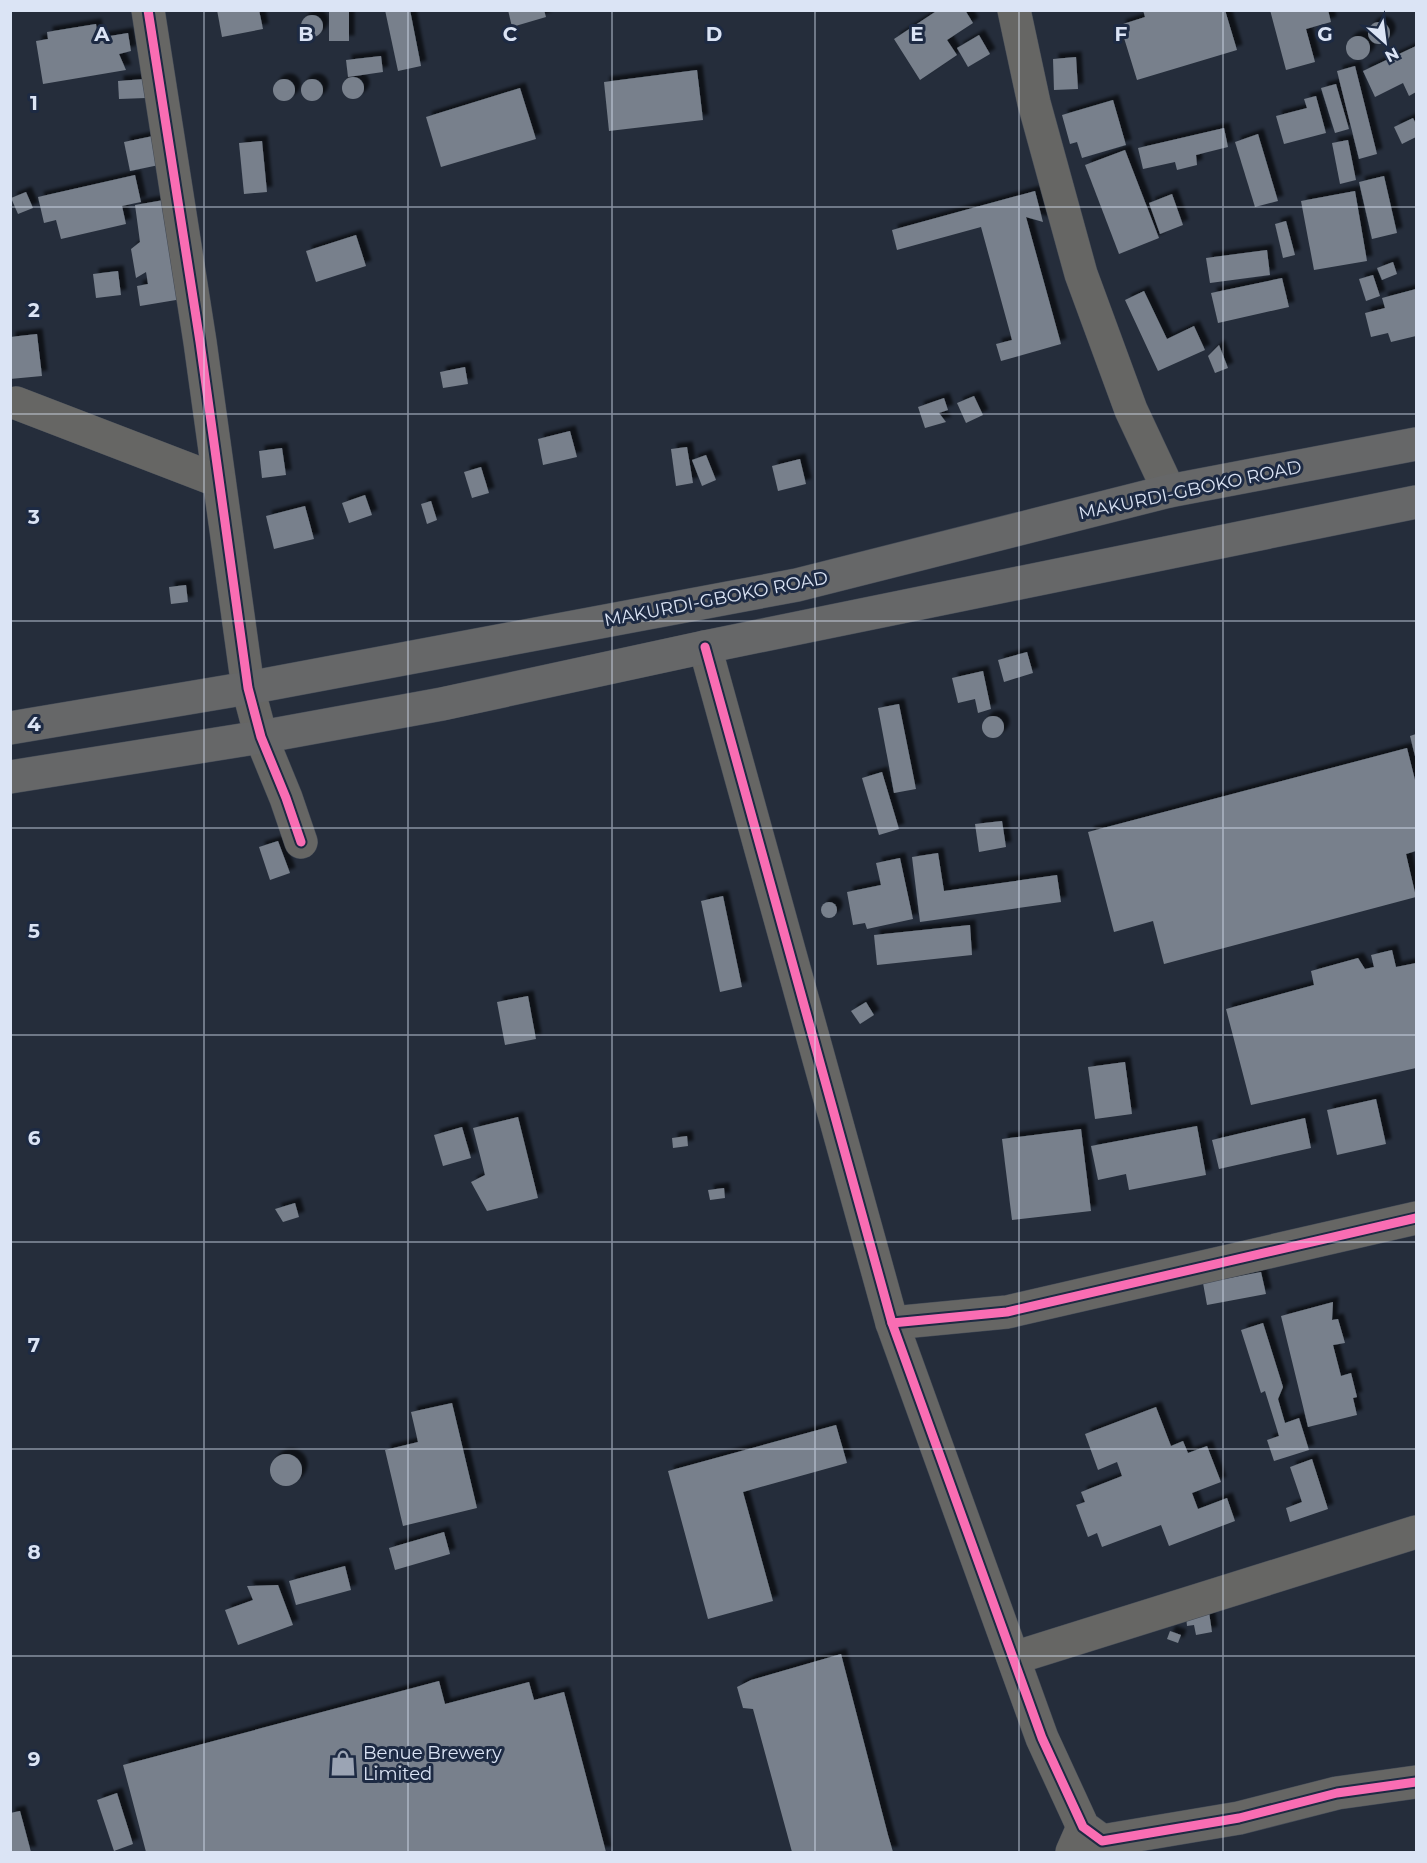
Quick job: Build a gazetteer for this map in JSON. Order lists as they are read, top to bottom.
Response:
{
  "streets": {
    "main road": ["MAKURDI-GBOKO ROAD"]
  },
  "places": {
    "shop": ["Benue Brewery Limited"]
  },
  "north": "bottom right",
  "grid": {
    "columns": [
      "A",
      "B",
      "C",
      "D",
      "E",
      "F",
      "G"
    ],
    "rows": [
      "1",
      "2",
      "3",
      "4",
      "5",
      "6",
      "7",
      "8",
      "9"
    ]
  }
}
